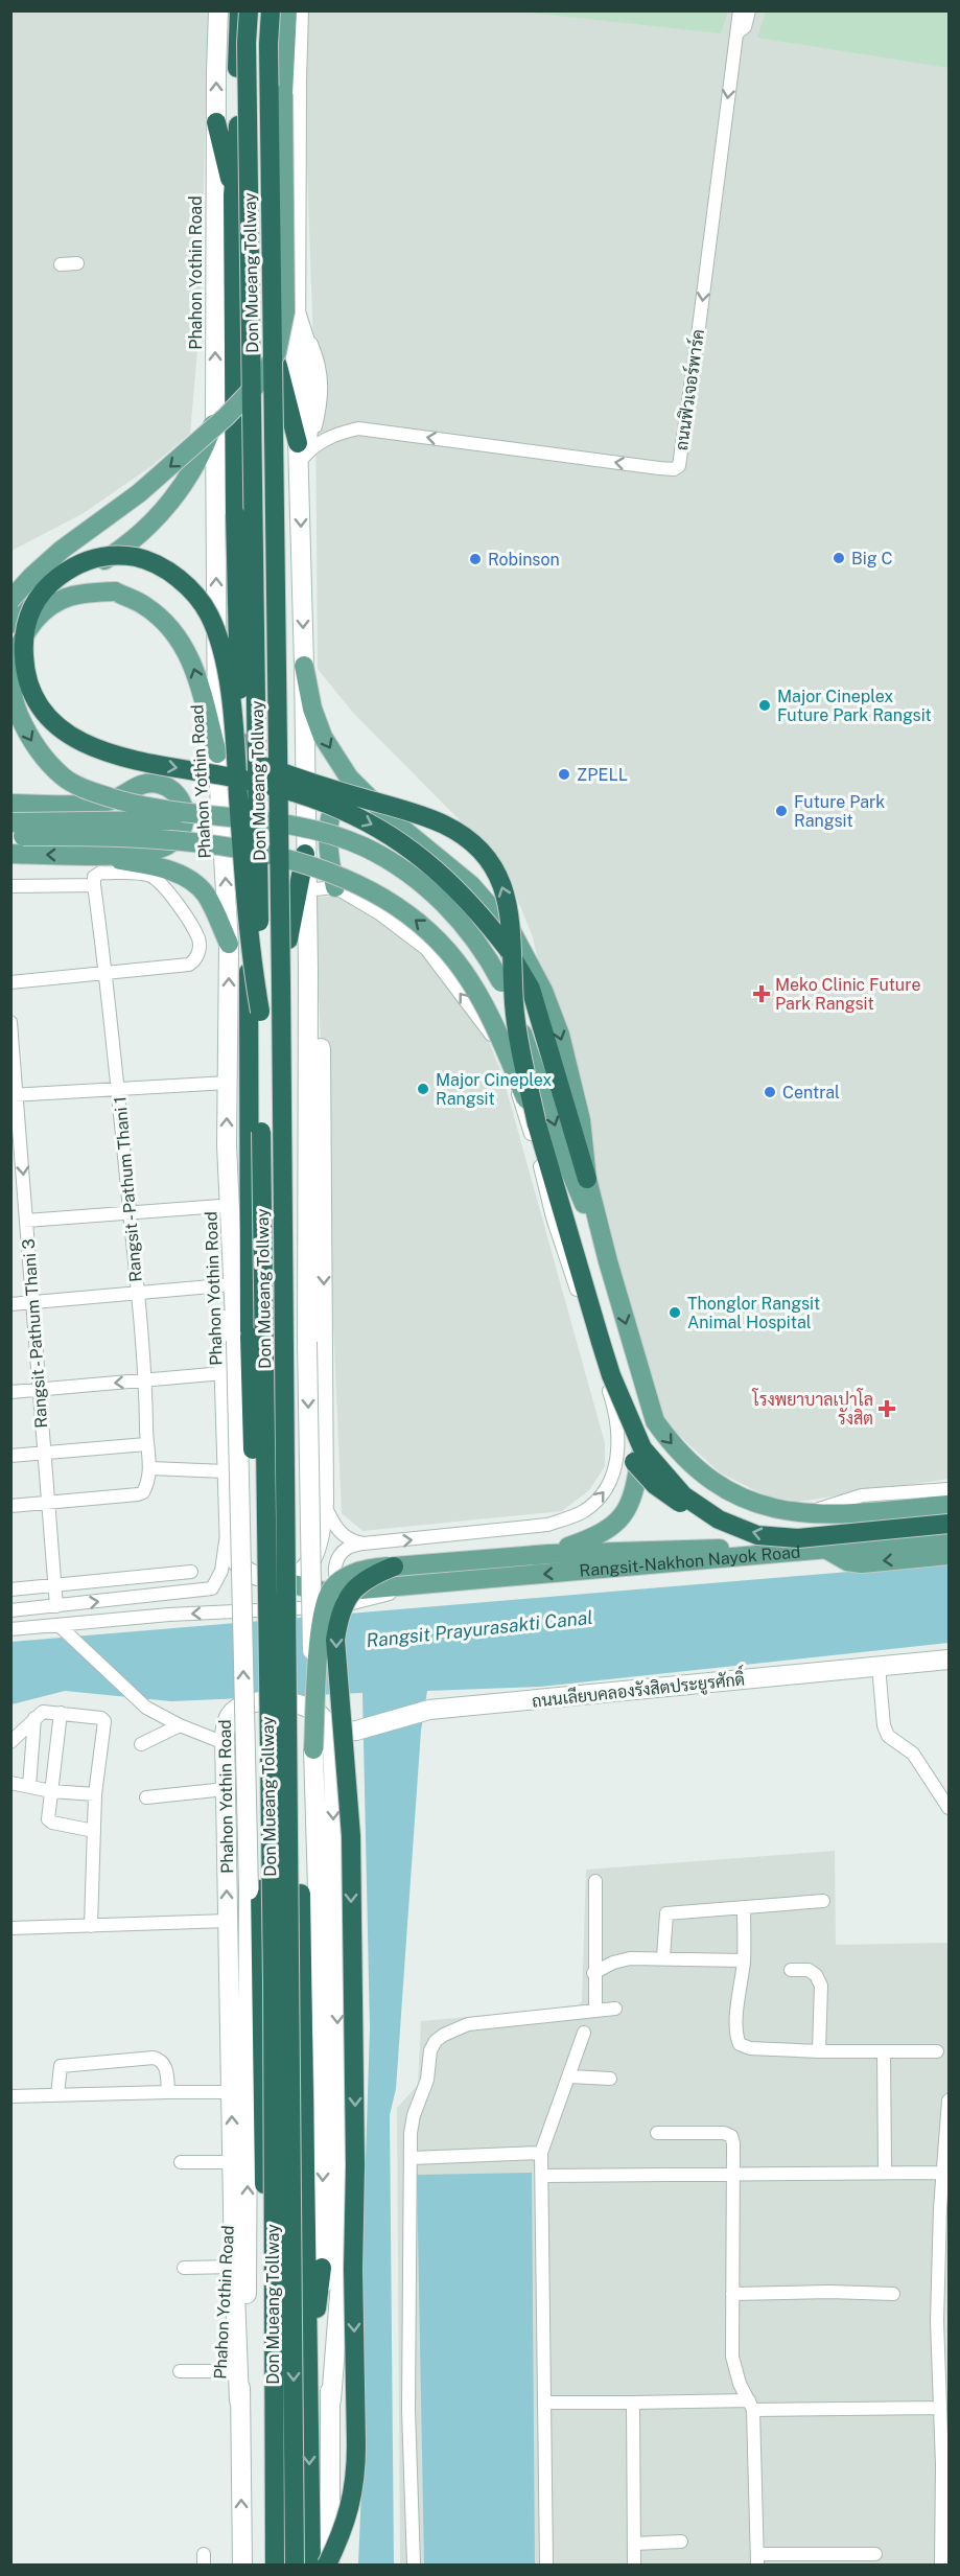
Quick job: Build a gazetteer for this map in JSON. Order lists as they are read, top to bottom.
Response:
{
  "streets": {
    "highway": ["Phahon Yothin Road", "Don Mueang Tollway"],
    "main road": ["Rangsit-Nakhon Nayok Road", "ถนนเลียบคลองรังสิตประยูรศักดิ์"],
    "street": ["ถนนฟิวเจอร์พาร์ค", "Rangsit - Pathum Thani 1", "Rangsit - Pathum Thani 3"]
  },
  "crossings": [
    ["Rangsit - Pathum Thani 1", "Rangsit - Pathum Thani 3"]
  ],
  "water": ["Rangsit Prayurasakti Canal"],
  "places": {
    "other": [
      "Big C",
      "Robinson",
      "Major Cineplex Future Park Rangsit",
      "ZPELL",
      "Future Park Rangsit",
      "Major Cineplex Rangsit",
      "Central",
      "Thonglor Rangsit Animal Hospital"
    ],
    "health": ["Meko Clinic Future Park Rangsit", "โรงพยาบาลเปาโล รังสิต"]
  }
}
